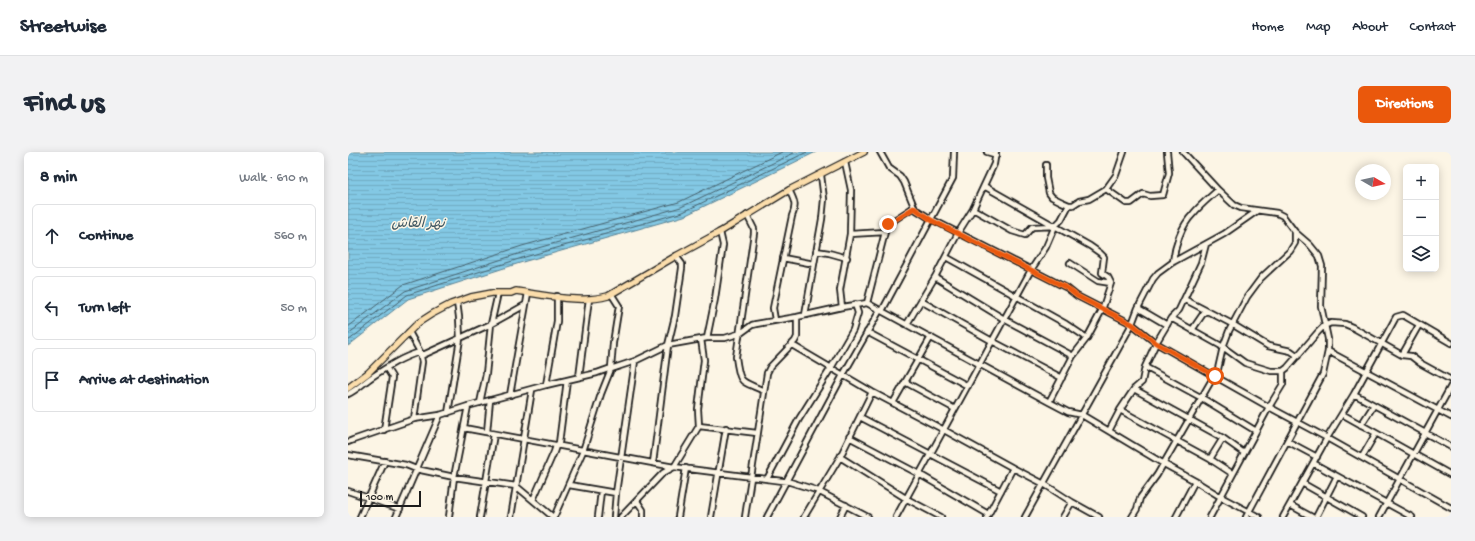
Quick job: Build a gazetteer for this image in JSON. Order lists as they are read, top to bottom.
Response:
{
  "water": ["نهر القاش"],
  "scale_bar": "100 m",
  "north": "right",
  "page": {
    "header": "Streetwise",
    "nav": [
      "Home",
      "Map",
      "About",
      "Contact"
    ],
    "buttons": "Directions",
    "title": "Find us",
    "heading": ["8 min", "Walk · 610 m"],
    "map_buttons": ["+", "−"],
    "list": [
      ["Continue", "560 m"],
      ["Turn left", "50 m"],
      "Arrive at destination"
    ],
    "scale": "100 m"
  }
}
